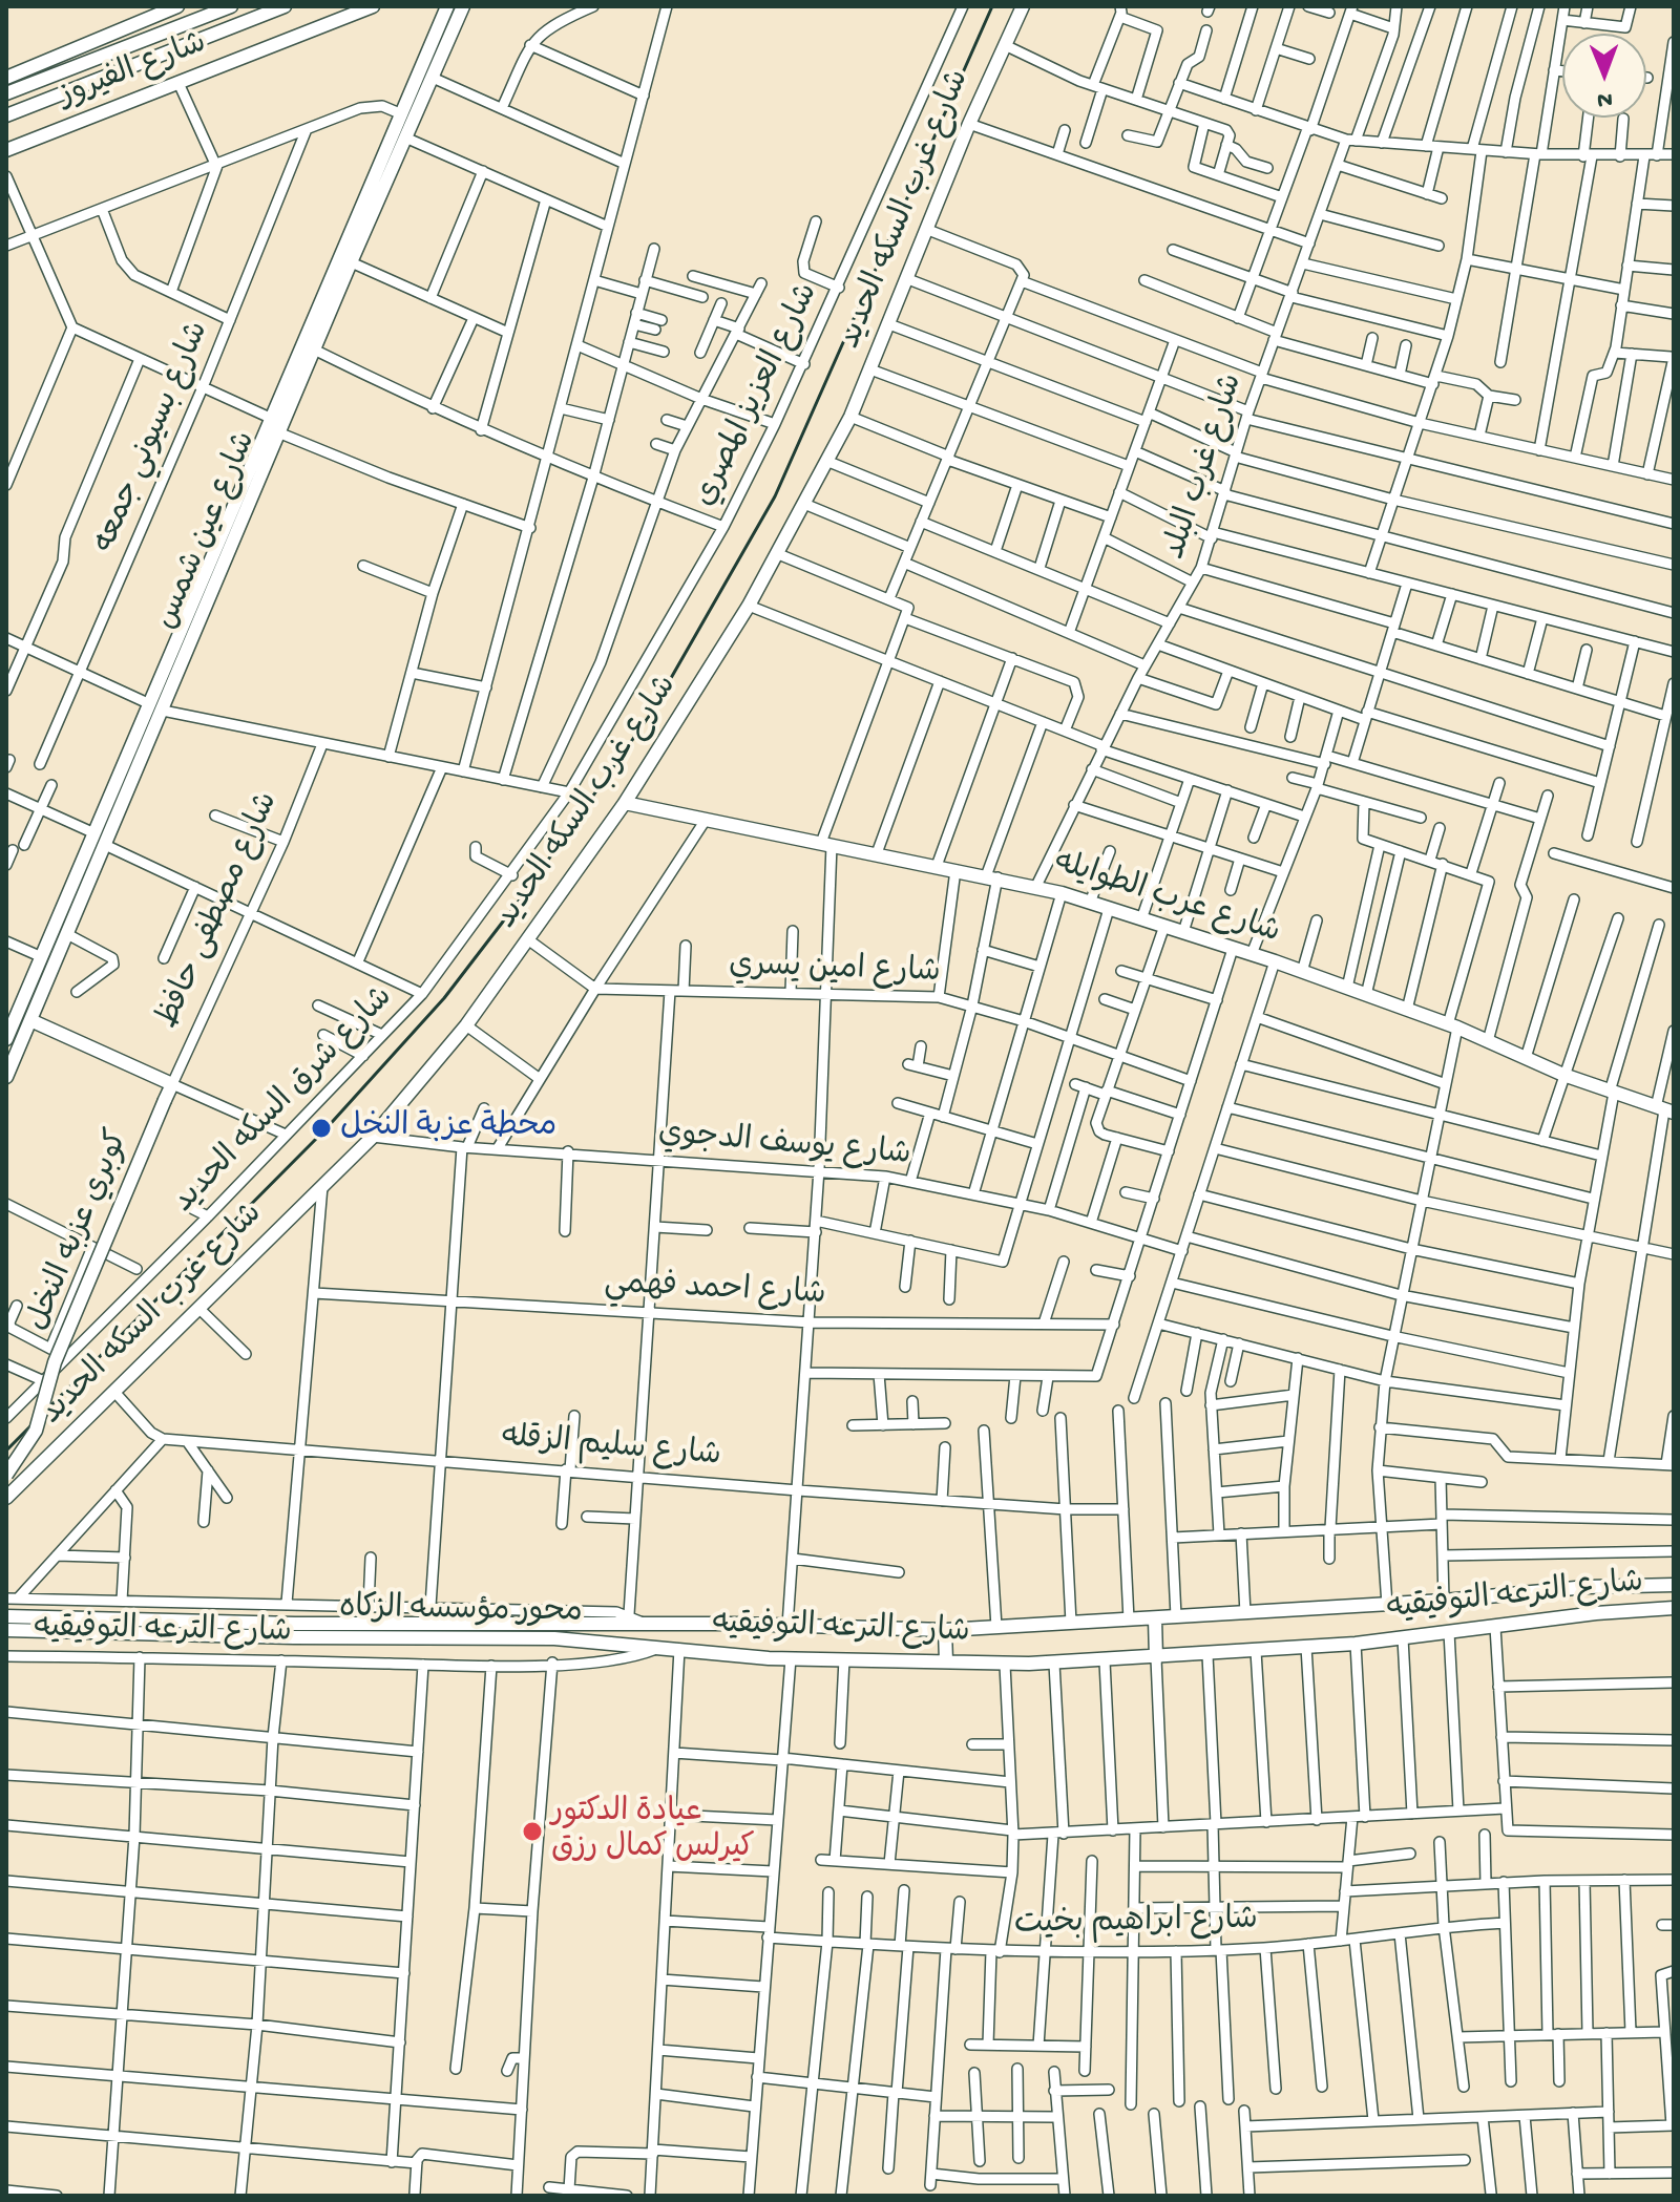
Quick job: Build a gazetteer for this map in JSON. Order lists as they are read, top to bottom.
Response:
{
  "streets": {
    "main road": [
      "شارع الفيروز",
      "شارع غرب السكه الحديد",
      "شارع عين شمس",
      "شارع عرب الطوايله",
      "شارع مصطفى حافظ",
      "كوبري عزبه النخل",
      "شارع الترعه التوفيقيه",
      "محور مؤسسه الزكاه"
    ],
    "street": [
      "شارع العزيز المصري",
      "شارع بسيوني جمعه",
      "شارع غرب البلد",
      "شارع امين يسري",
      "شارع شرق السكه الحديد",
      "شارع يوسف الدجوي",
      "شارع احمد فهمي",
      "شارع سليم الزقله",
      "شارع ابراهيم بخيت"
    ]
  },
  "crossings": [
    ["شارع غرب السكه الحديد", "شارع عرب الطوايله"],
    ["شارع غرب السكه الحديد", "شارع يوسف الدجوي"],
    ["شارع العزيز المصري", "شارع شرق السكه الحديد"],
    ["شارع غرب البلد", "شارع عرب الطوايله"],
    ["شارع مصطفى حافظ", "كوبري عزبه النخل"],
    ["شارع الترعه التوفيقيه", "محور مؤسسه الزكاه"]
  ],
  "places": ["محطة عزبة النخل", "عيادة الدكتور كيرلس كمال رزق"],
  "north": "bottom"
}
